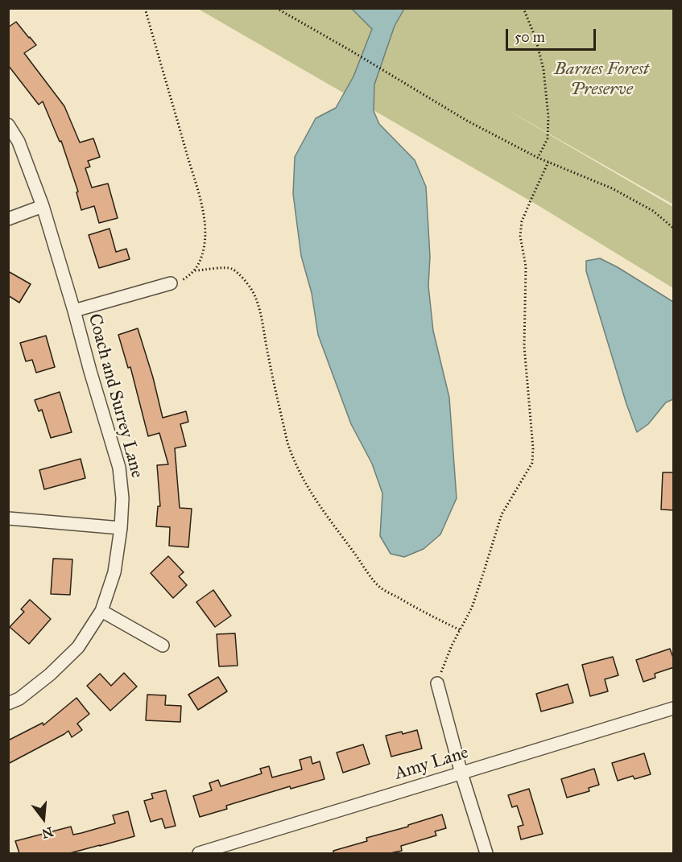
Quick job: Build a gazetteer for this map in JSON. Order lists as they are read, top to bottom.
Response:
{
  "streets": {
    "street": ["Coach and Surrey Lane", "Amy Lane"]
  },
  "parks": ["Barnes Forest Preserve"],
  "scale_bar": "50 m",
  "north": "bottom"
}
